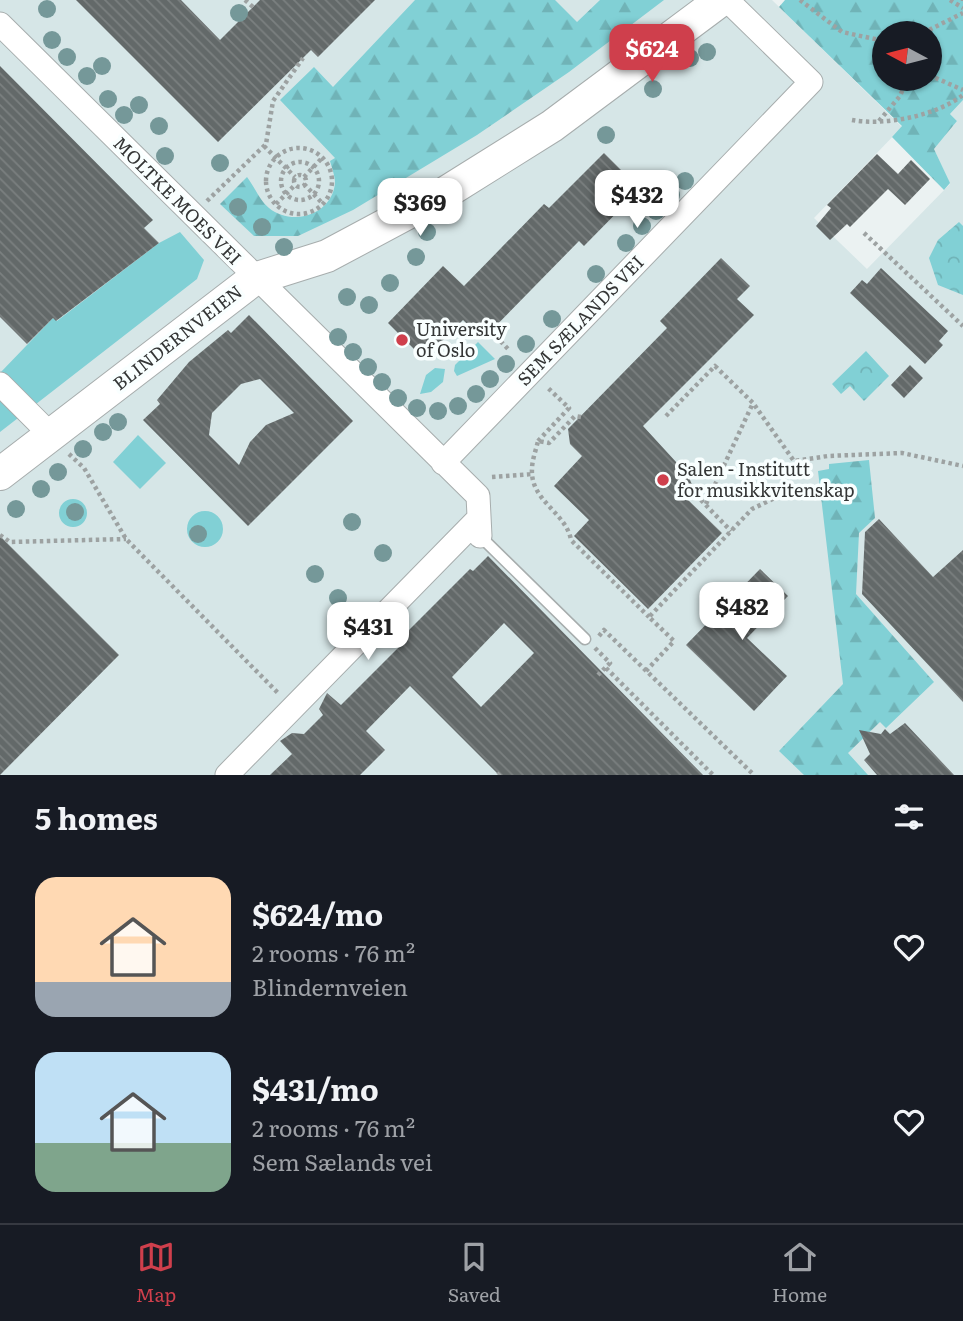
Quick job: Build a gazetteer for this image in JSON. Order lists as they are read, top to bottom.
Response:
{
  "streets": {
    "street": ["MOLTKE MOES VEI", "SEM SÆLANDS VEI", "BLINDERNVEIEN"]
  },
  "crossings": [
    ["MOLTKE MOES VEI", "SEM SÆLANDS VEI"],
    ["MOLTKE MOES VEI", "BLINDERNVEIEN"]
  ],
  "places": ["University of Oslo", "Salen - Institutt for musikkvitenskap"],
  "north": "left",
  "page": {
    "price": [
      "$624",
      "$432",
      "$369",
      "$482",
      "$431"
    ],
    "heading": "5 homes",
    "list": [
      {
        "name": "$624/mo",
        "note": "2 rooms · 76 m² · Blindernveien"
      },
      {
        "name": "$431/mo",
        "note": "2 rooms · 76 m² · Sem Sælands vei"
      }
    ],
    "tabs": ["Map", "Saved", "Home"]
  }
}
